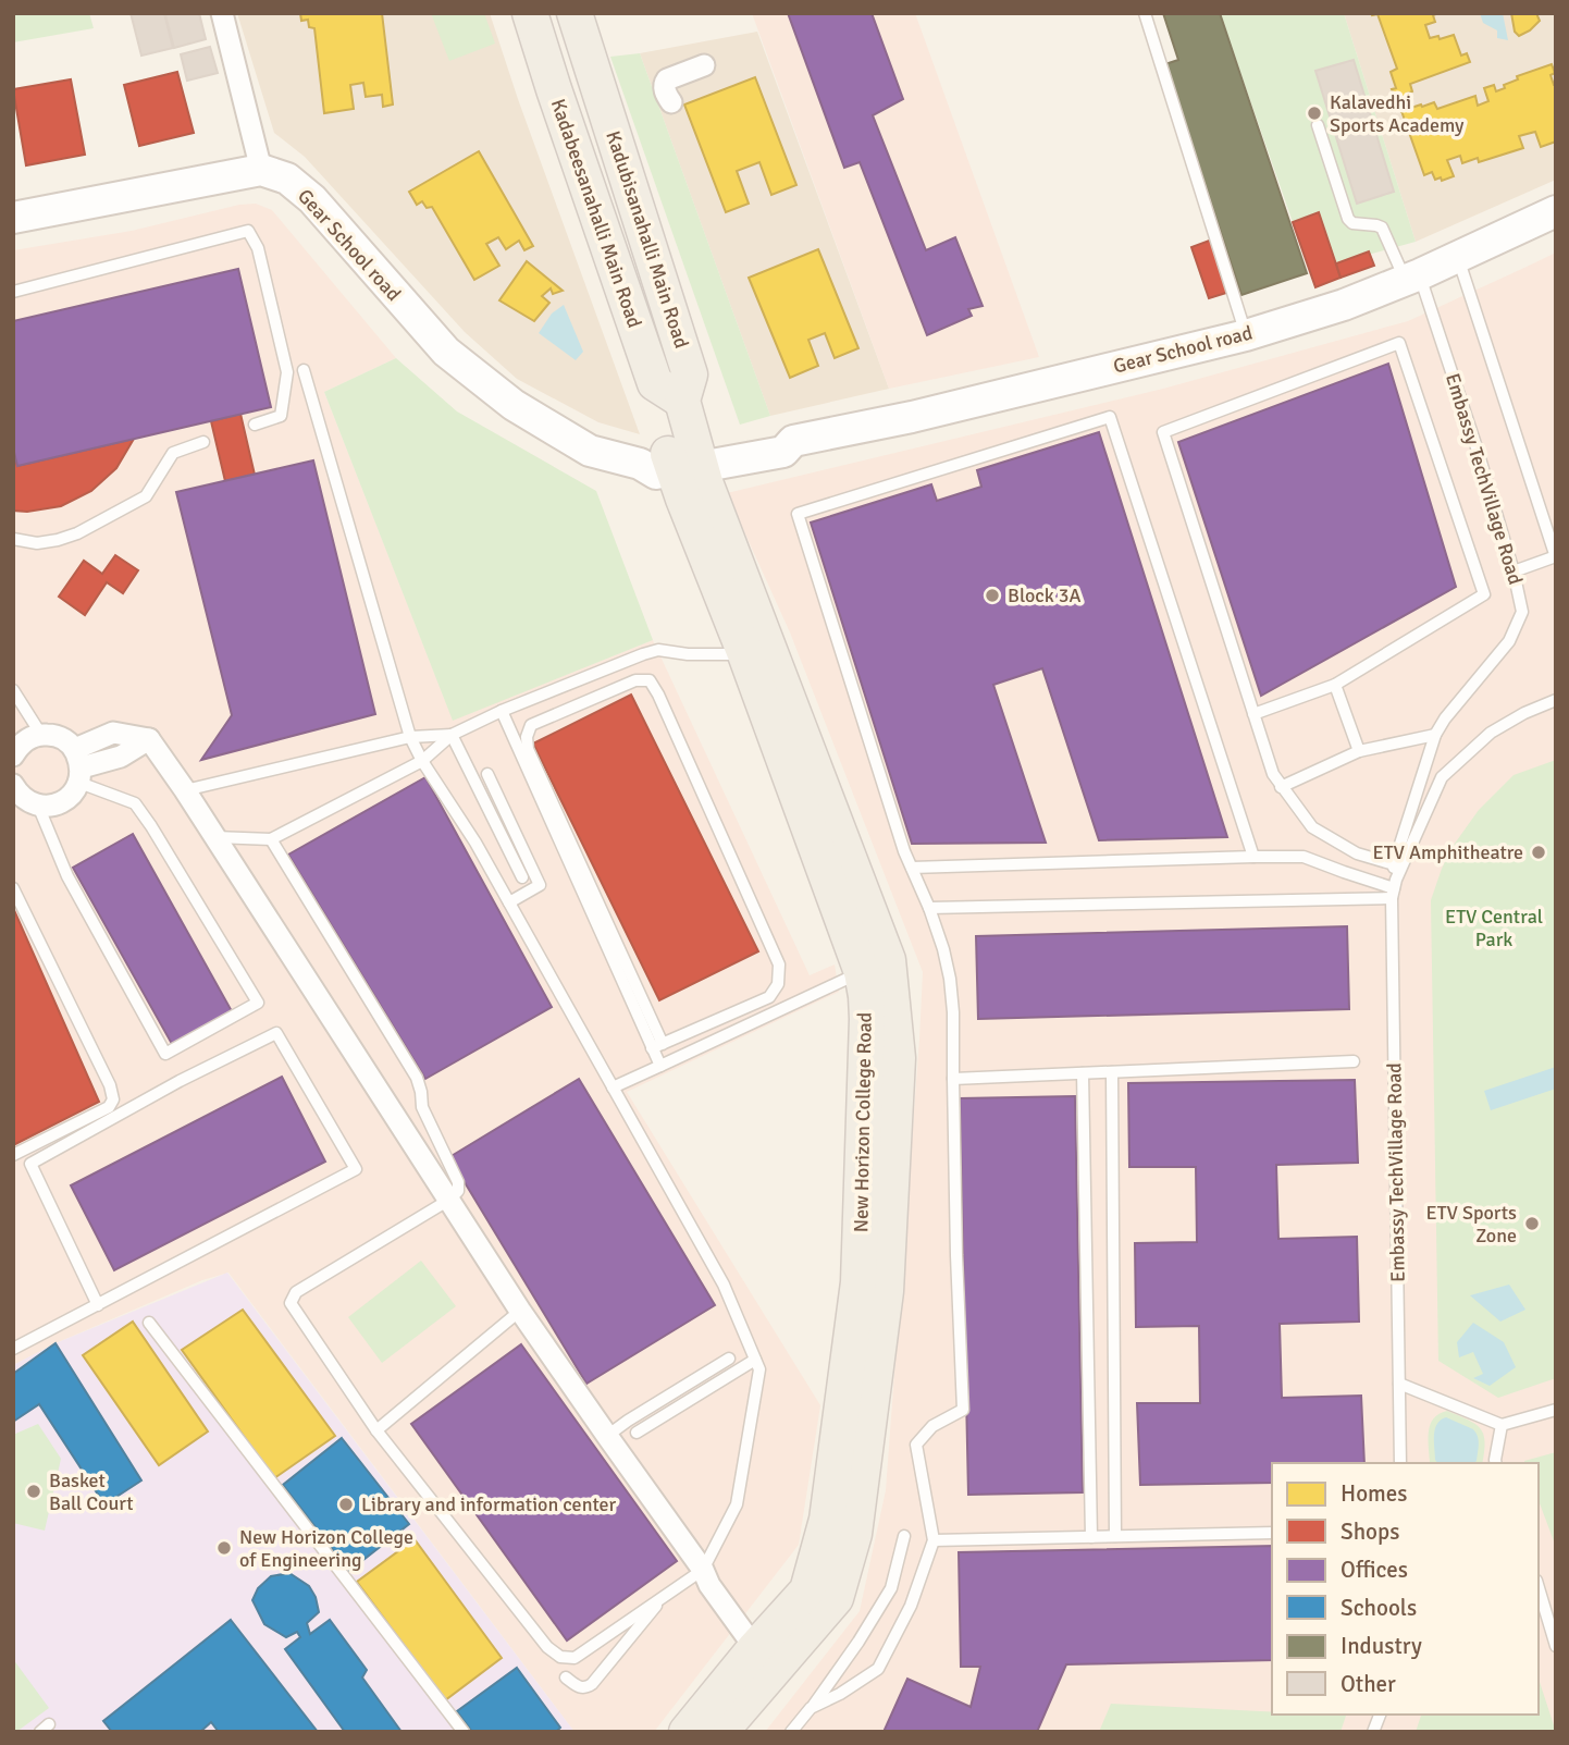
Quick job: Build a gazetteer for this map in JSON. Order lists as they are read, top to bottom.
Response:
{
  "streets": {
    "main road": [
      "Kadabeesanahalli Main Road",
      "Kadubisanahalli Main Road",
      "Gear School road",
      "New Horizon College Road"
    ],
    "lane": ["Embassy TechVillage Road"]
  },
  "crossings": [
    ["Kadabeesanahalli Main Road", "Kadubisanahalli Main Road"],
    ["Kadubisanahalli Main Road", "Gear School road"],
    ["Kadubisanahalli Main Road", "New Horizon College Road"],
    ["Gear School road", "Embassy TechVillage Road"],
    ["Gear School road", "New Horizon College Road"]
  ],
  "parks": ["ETV Central Park"],
  "places": [
    "Kalavedhi Sports Academy",
    "Block 3A",
    "ETV Amphitheatre",
    "ETV Sports Zone",
    "Basket Ball Court",
    "Library and information center",
    "New Horizon College of Engineering"
  ],
  "legend": [
    "Homes",
    "Shops",
    "Offices",
    "Schools",
    "Industry",
    "Other"
  ]
}
